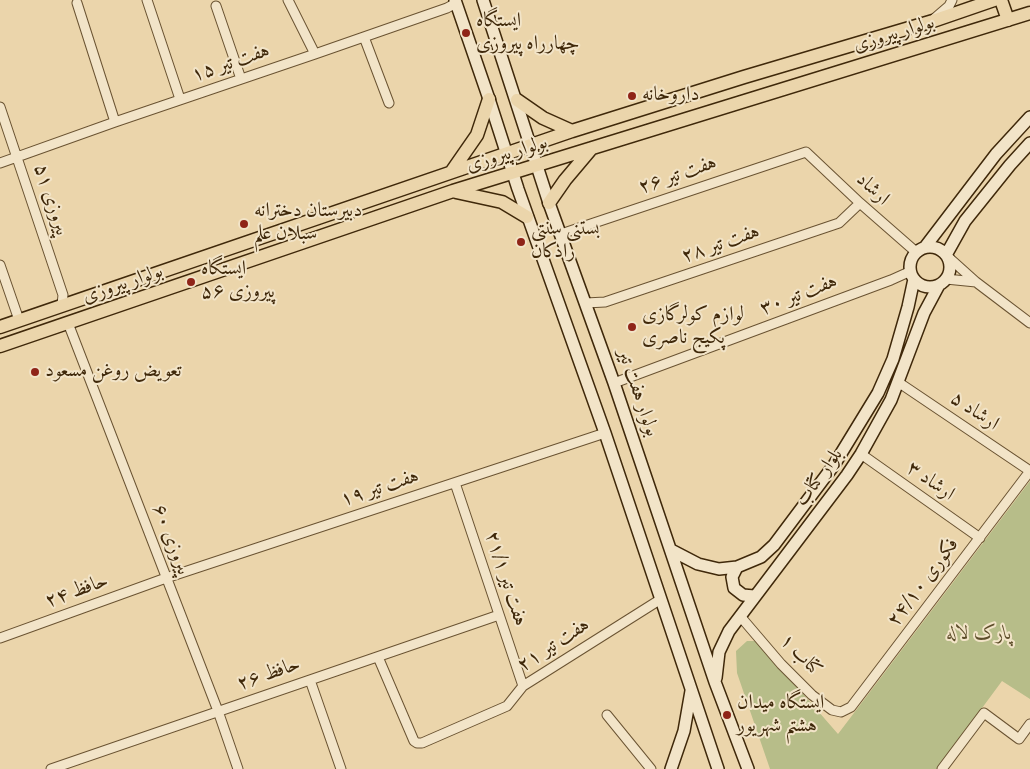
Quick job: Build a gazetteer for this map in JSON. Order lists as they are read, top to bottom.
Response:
{
  "streets": {
    "main road": ["بولوار پیروزی", "بولوار هفت تیر", "بلوار کتاب"],
    "street": [
      "هفت تیر ۱۵",
      "هفت تیر ۲۶",
      "ارشاد",
      "پیروزی ۵۱",
      "هفت تیر ۲۸",
      "هفت تیر ۳۰",
      "ارشاد ۵",
      "ارشاد ۳",
      "هفت تیر ۱۹",
      "پیروزی ۶۰",
      "هفت تیر ۲۱/۱",
      "فکوری ۲۴/۱۰",
      "حافظ ۲۴",
      "هفت تیر ۲۱",
      "کتاب ۱",
      "حافظ ۲۶"
    ]
  },
  "crossings": [
    ["بولوار پیروزی", "پیروزی ۵۱"],
    ["بولوار پیروزی", "بولوار هفت تیر"],
    ["بولوار پیروزی", "پیروزی ۶۰"],
    ["هفت تیر ۱۵", "پیروزی ۵۱"],
    ["هفت تیر ۲۶", "ارشاد"],
    ["هفت تیر ۲۶", "بولوار هفت تیر"],
    ["ارشاد", "هفت تیر ۲۸"],
    ["ارشاد", "هفت تیر ۳۰"],
    ["ارشاد", "بلوار کتاب"],
    ["هفت تیر ۲۸", "بولوار هفت تیر"],
    ["هفت تیر ۳۰", "بولوار هفت تیر"],
    ["هفت تیر ۳۰", "بلوار کتاب"],
    ["بولوار هفت تیر", "بلوار کتاب"],
    ["ارشاد ۵", "بلوار کتاب"],
    ["ارشاد ۵", "فکوری ۲۴/۱۰"],
    ["بلوار کتاب", "ارشاد ۳"],
    ["بلوار کتاب", "کتاب ۱"],
    ["ارشاد ۳", "فکوری ۲۴/۱۰"],
    ["هفت تیر ۱۹", "پیروزی ۶۰"],
    ["هفت تیر ۱۹", "هفت تیر ۲۱/۱"],
    ["هفت تیر ۱۹", "حافظ ۲۴"],
    ["پیروزی ۶۰", "حافظ ۲۴"],
    ["پیروزی ۶۰", "حافظ ۲۶"],
    ["هفت تیر ۲۱/۱", "هفت تیر ۲۱"],
    ["هفت تیر ۲۱/۱", "حافظ ۲۶"],
    ["فکوری ۲۴/۱۰", "کتاب ۱"],
    ["هفت تیر ۲۱", "حافظ ۲۶"]
  ],
  "parks": ["پارک لاله"],
  "places": [
    "ایستگاه چهارراه پیروزی",
    "داروخانه",
    "دبیرستان دخترانه سبلان علم",
    "بستنی سنتی رادکان",
    "ایستگاه پیروزی ۵۶",
    "لوازم کولرگازی پکیج ناصری",
    "تعویض روغن مسعود",
    "ایستگاه میدان هشتم شهریور"
  ]
}
